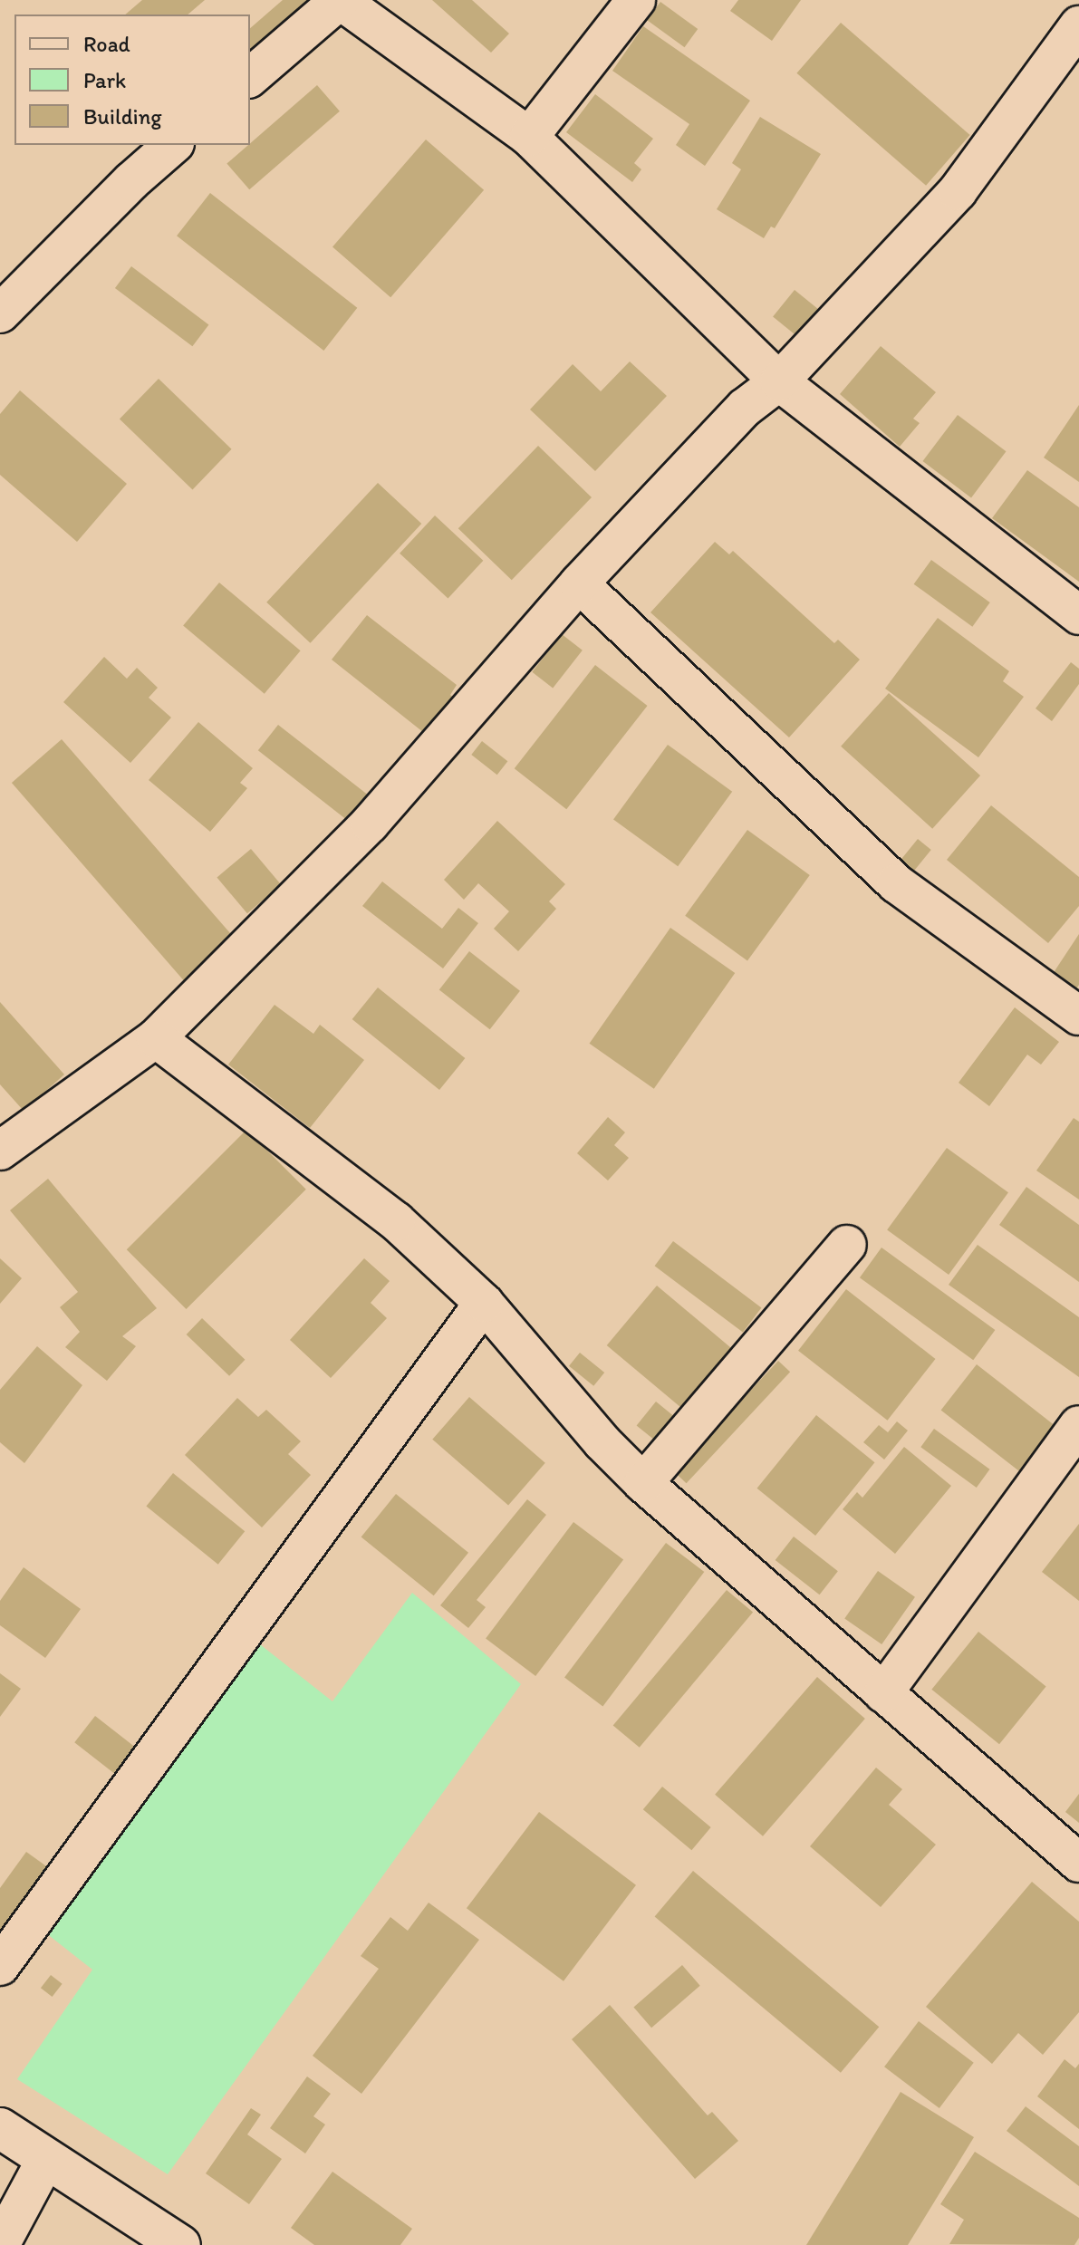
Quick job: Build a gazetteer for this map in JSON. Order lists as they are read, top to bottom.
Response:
{
  "legend": ["Road", "Park", "Building"]
}
